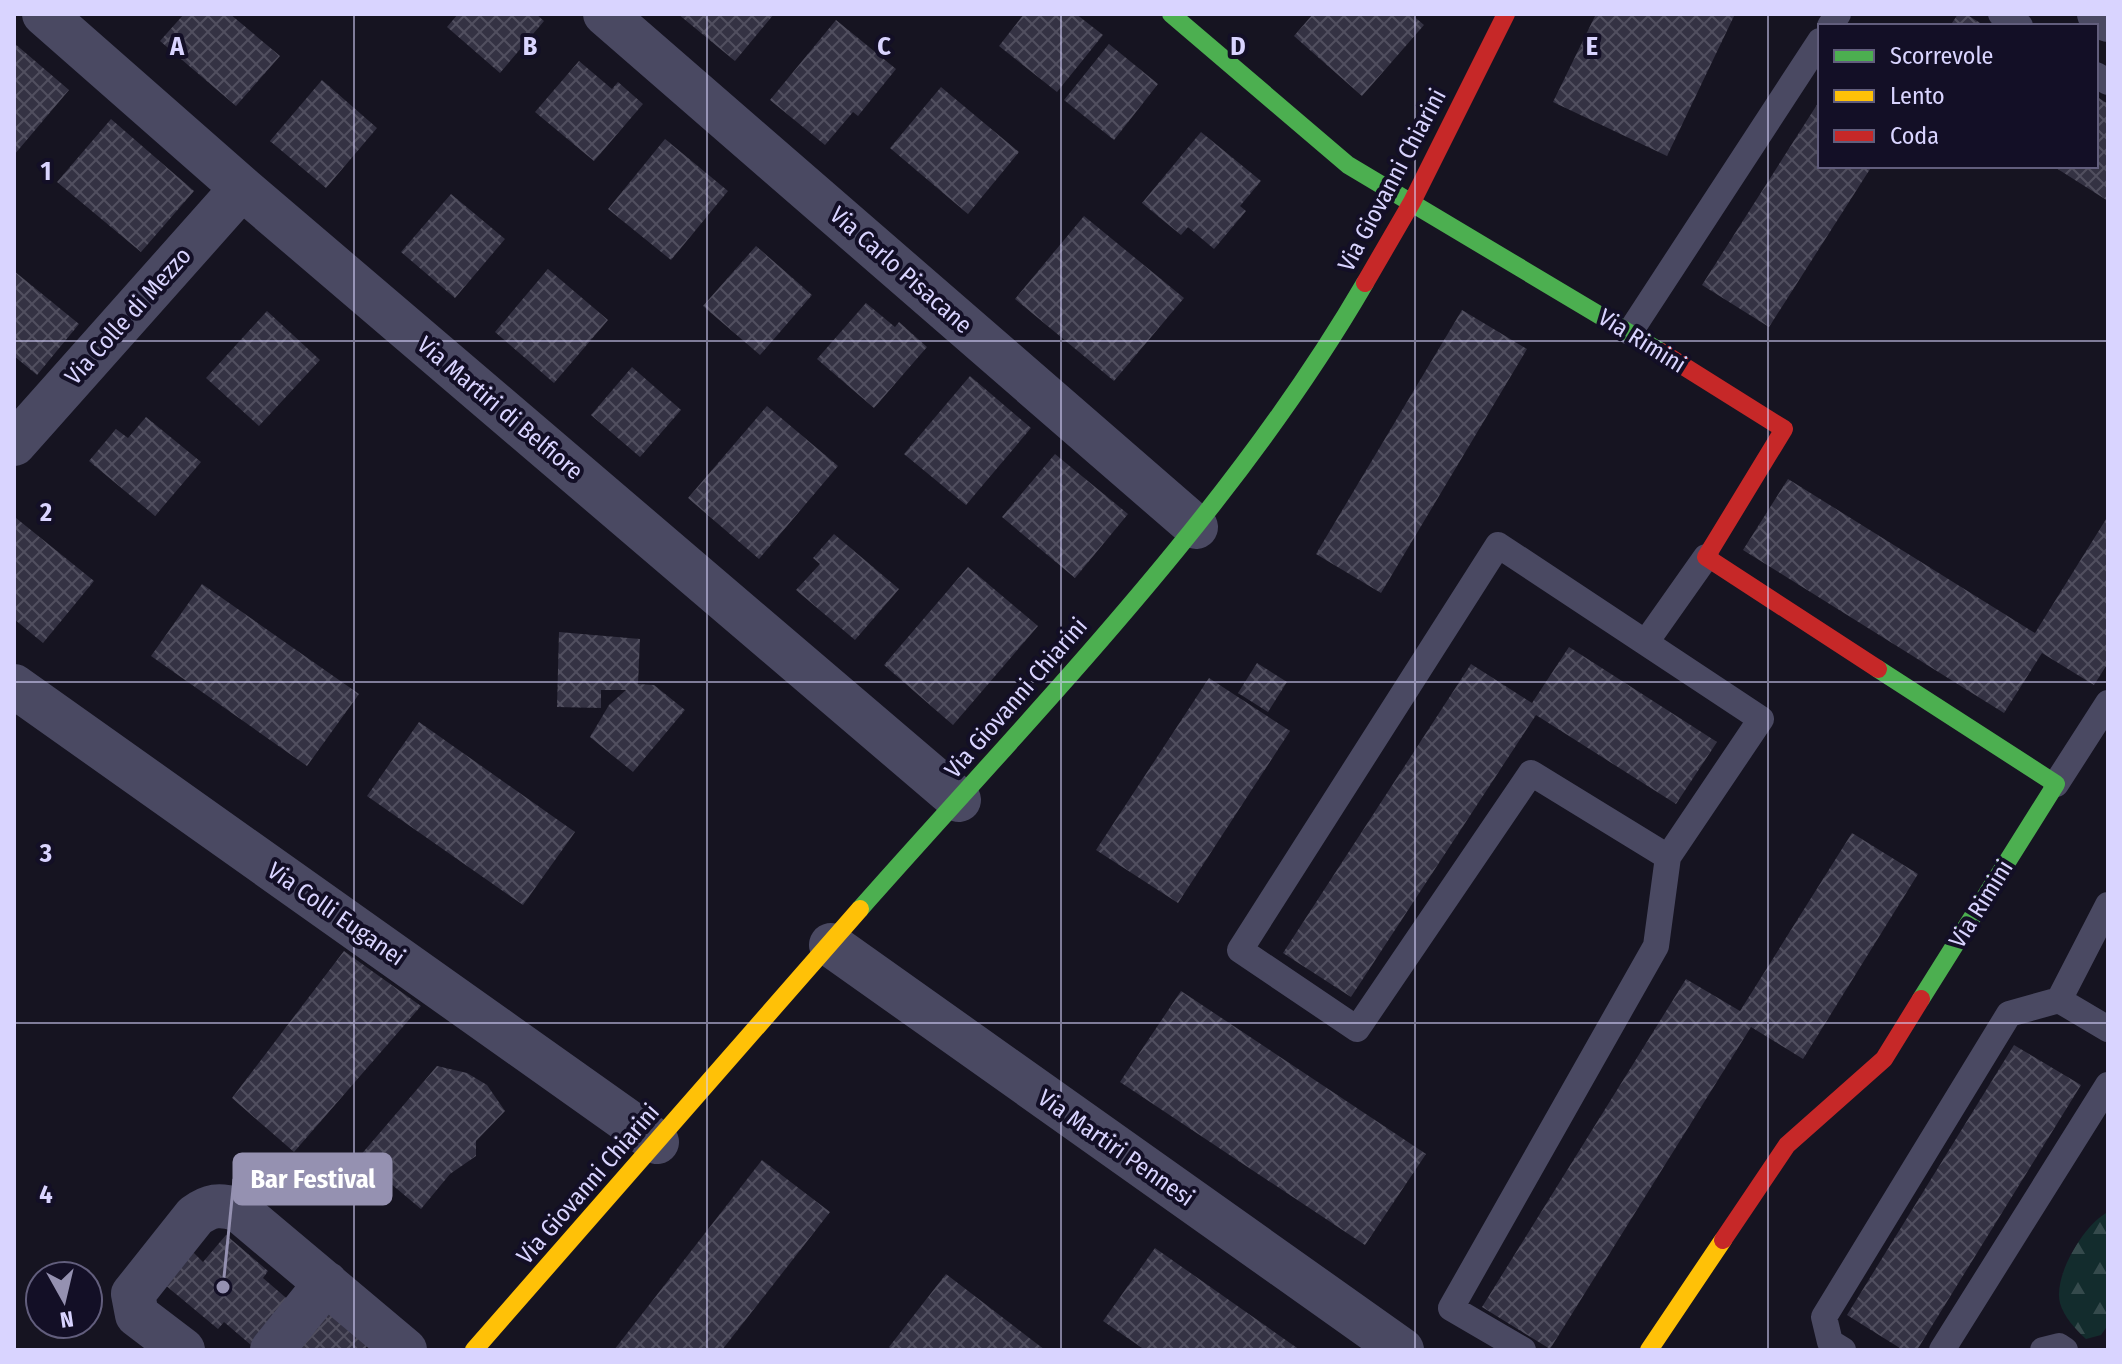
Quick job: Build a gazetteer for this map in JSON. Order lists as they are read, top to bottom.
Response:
{
  "streets": {
    "street": [
      "Via Giovanni Chiarini",
      "Via Carlo Pisacane",
      "Via Colle di Mezzo",
      "Via Rimini",
      "Via Martiri di Belfiore",
      "Via Colli Euganei",
      "Via Martiri Pennesi"
    ]
  },
  "crossings": [
    ["Via Giovanni Chiarini", "Via Carlo Pisacane"],
    ["Via Giovanni Chiarini", "Via Rimini"],
    ["Via Giovanni Chiarini", "Via Martiri di Belfiore"],
    ["Via Giovanni Chiarini", "Via Colli Euganei"],
    ["Via Giovanni Chiarini", "Via Martiri Pennesi"],
    ["Via Colle di Mezzo", "Via Martiri di Belfiore"]
  ],
  "places": ["Bar Festival"],
  "legend": ["Scorrevole", "Lento", "Coda"],
  "north": "bottom",
  "grid": {
    "columns": [
      "A",
      "B",
      "C",
      "D",
      "E"
    ],
    "rows": [
      "1",
      "2",
      "3",
      "4"
    ]
  }
}
